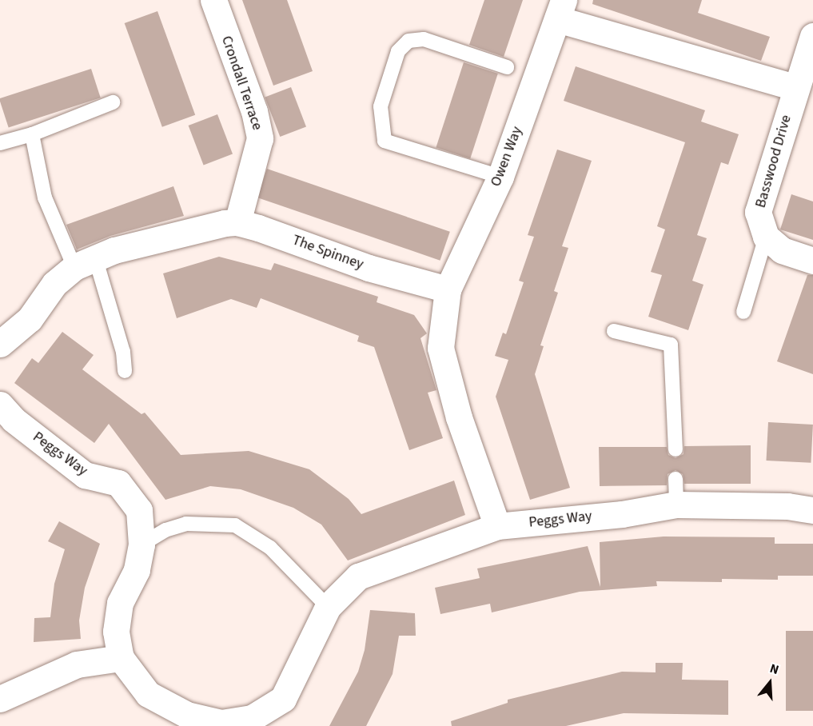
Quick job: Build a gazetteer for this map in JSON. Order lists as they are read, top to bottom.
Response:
{
  "streets": {
    "street": [
      "Crondall Terrace",
      "Owen Way",
      "Basswood Drive",
      "The Spinney",
      "Peggs Way"
    ]
  },
  "crossings": [
    ["Crondall Terrace", "The Spinney"],
    ["Owen Way", "Basswood Drive"],
    ["Owen Way", "The Spinney"]
  ],
  "north": "top"
}
